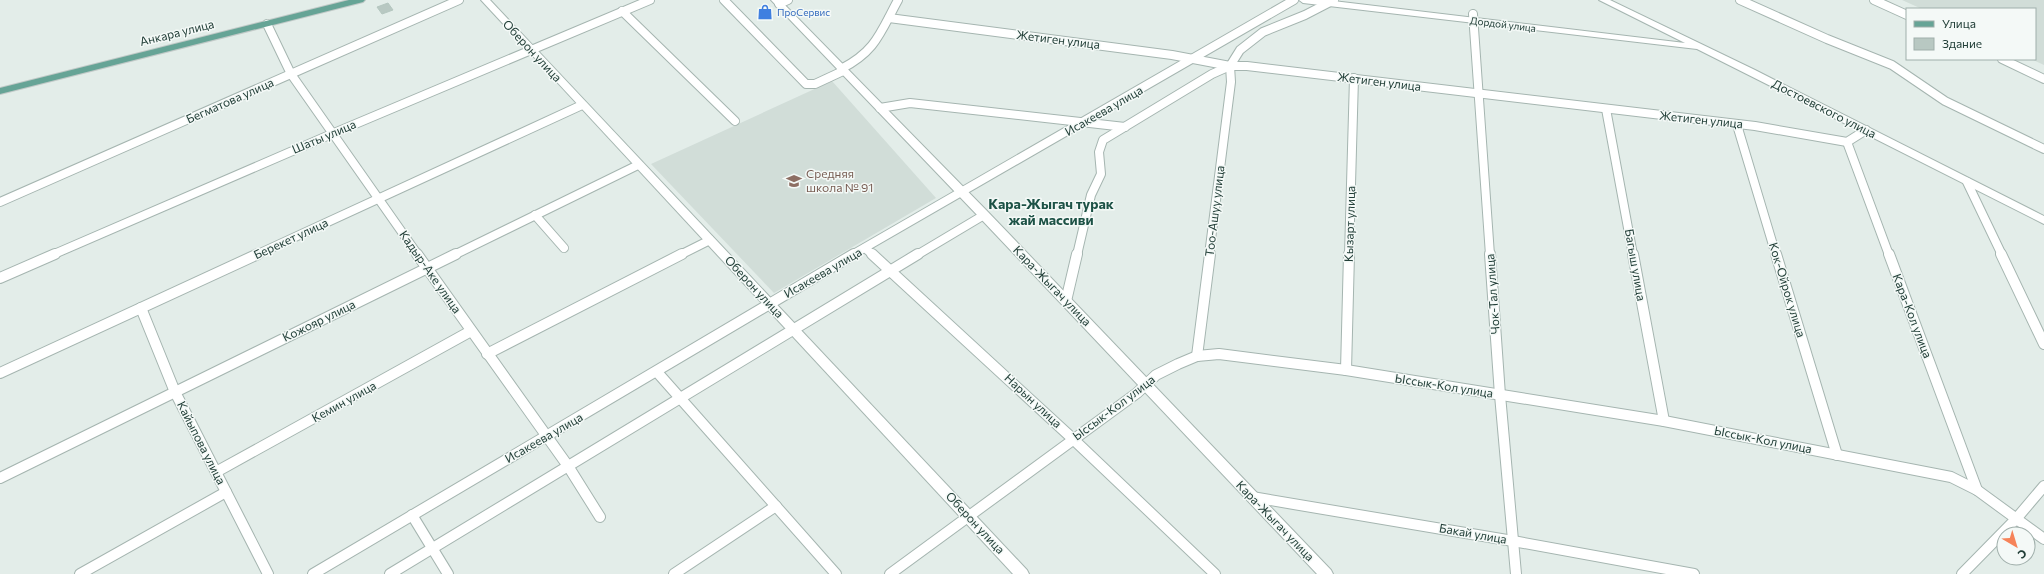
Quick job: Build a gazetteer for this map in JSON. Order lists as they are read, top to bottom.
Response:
{
  "streets": {
    "main road": ["Анкара улица"],
    "street": [
      "Дордой улица",
      "Жетиген улица",
      "Оберон улица",
      "Бегматова улица",
      "Достоевского улица",
      "Исакеева улица",
      "Шаты улица",
      "Тоо-Ашуу улица",
      "Кызарт улица",
      "Берекет улица",
      "Багыш улица",
      "Кадыр-Аке улица",
      "Кара-Жыгач улица",
      "Кок-Ойрок улица",
      "Чок-Тал улица",
      "Кара-Кол улица",
      "Кожояр улица",
      "Ыссык-Кол улица",
      "Нарын улица",
      "Кемин улица",
      "Кайыпова улица",
      "Бакай улица"
    ]
  },
  "crossings": [
    ["Дордой улица", "Достоевского улица"],
    ["Дордой улица", "Чок-Тал улица"],
    ["Анкара улица", "Кадыр-Аке улица"],
    ["Жетиген улица", "Исакеева улица"],
    ["Жетиген улица", "Тоо-Ашуу улица"],
    ["Жетиген улица", "Кызарт улица"],
    ["Жетиген улица", "Багыш улица"],
    ["Жетиген улица", "Кок-Ойрок улица"],
    ["Жетиген улица", "Чок-Тал улица"],
    ["Жетиген улица", "Кара-Кол улица"],
    ["Оберон улица", "Исакеева улица"],
    ["Оберон улица", "Шаты улица"],
    ["Оберон улица", "Берекет улица"],
    ["Оберон улица", "Кожояр улица"],
    ["Оберон улица", "Ыссык-Кол улица"],
    ["Бегматова улица", "Кадыр-Аке улица"],
    ["Исакеева улица", "Тоо-Ашуу улица"],
    ["Исакеева улица", "Кадыр-Аке улица"],
    ["Исакеева улица", "Кара-Жыгач улица"],
    ["Исакеева улица", "Нарын улица"],
    ["Шаты улица", "Кадыр-Аке улица"],
    ["Тоо-Ашуу улица", "Ыссык-Кол улица"],
    ["Кызарт улица", "Ыссык-Кол улица"],
    ["Берекет улица", "Кадыр-Аке улица"],
    ["Берекет улица", "Кайыпова улица"],
    ["Багыш улица", "Ыссык-Кол улица"],
    ["Кадыр-Аке улица", "Кожояр улица"],
    ["Кадыр-Аке улица", "Кемин улица"],
    ["Кара-Жыгач улица", "Ыссык-Кол улица"],
    ["Кара-Жыгач улица", "Бакай улица"],
    ["Кок-Ойрок улица", "Ыссык-Кол улица"],
    ["Чок-Тал улица", "Ыссык-Кол улица"],
    ["Чок-Тал улица", "Бакай улица"],
    ["Кара-Кол улица", "Ыссык-Кол улица"],
    ["Кожояр улица", "Кайыпова улица"],
    ["Ыссык-Кол улица", "Нарын улица"],
    ["Кемин улица", "Кайыпова улица"]
  ],
  "districts": ["Кара-Жыгач турак жай массиви"],
  "places": {
    "shop": ["ПроСервис"],
    "school or university": ["Средняя школа № 91"]
  },
  "legend": ["Улица", "Здание"],
  "north": "bottom right"
}
